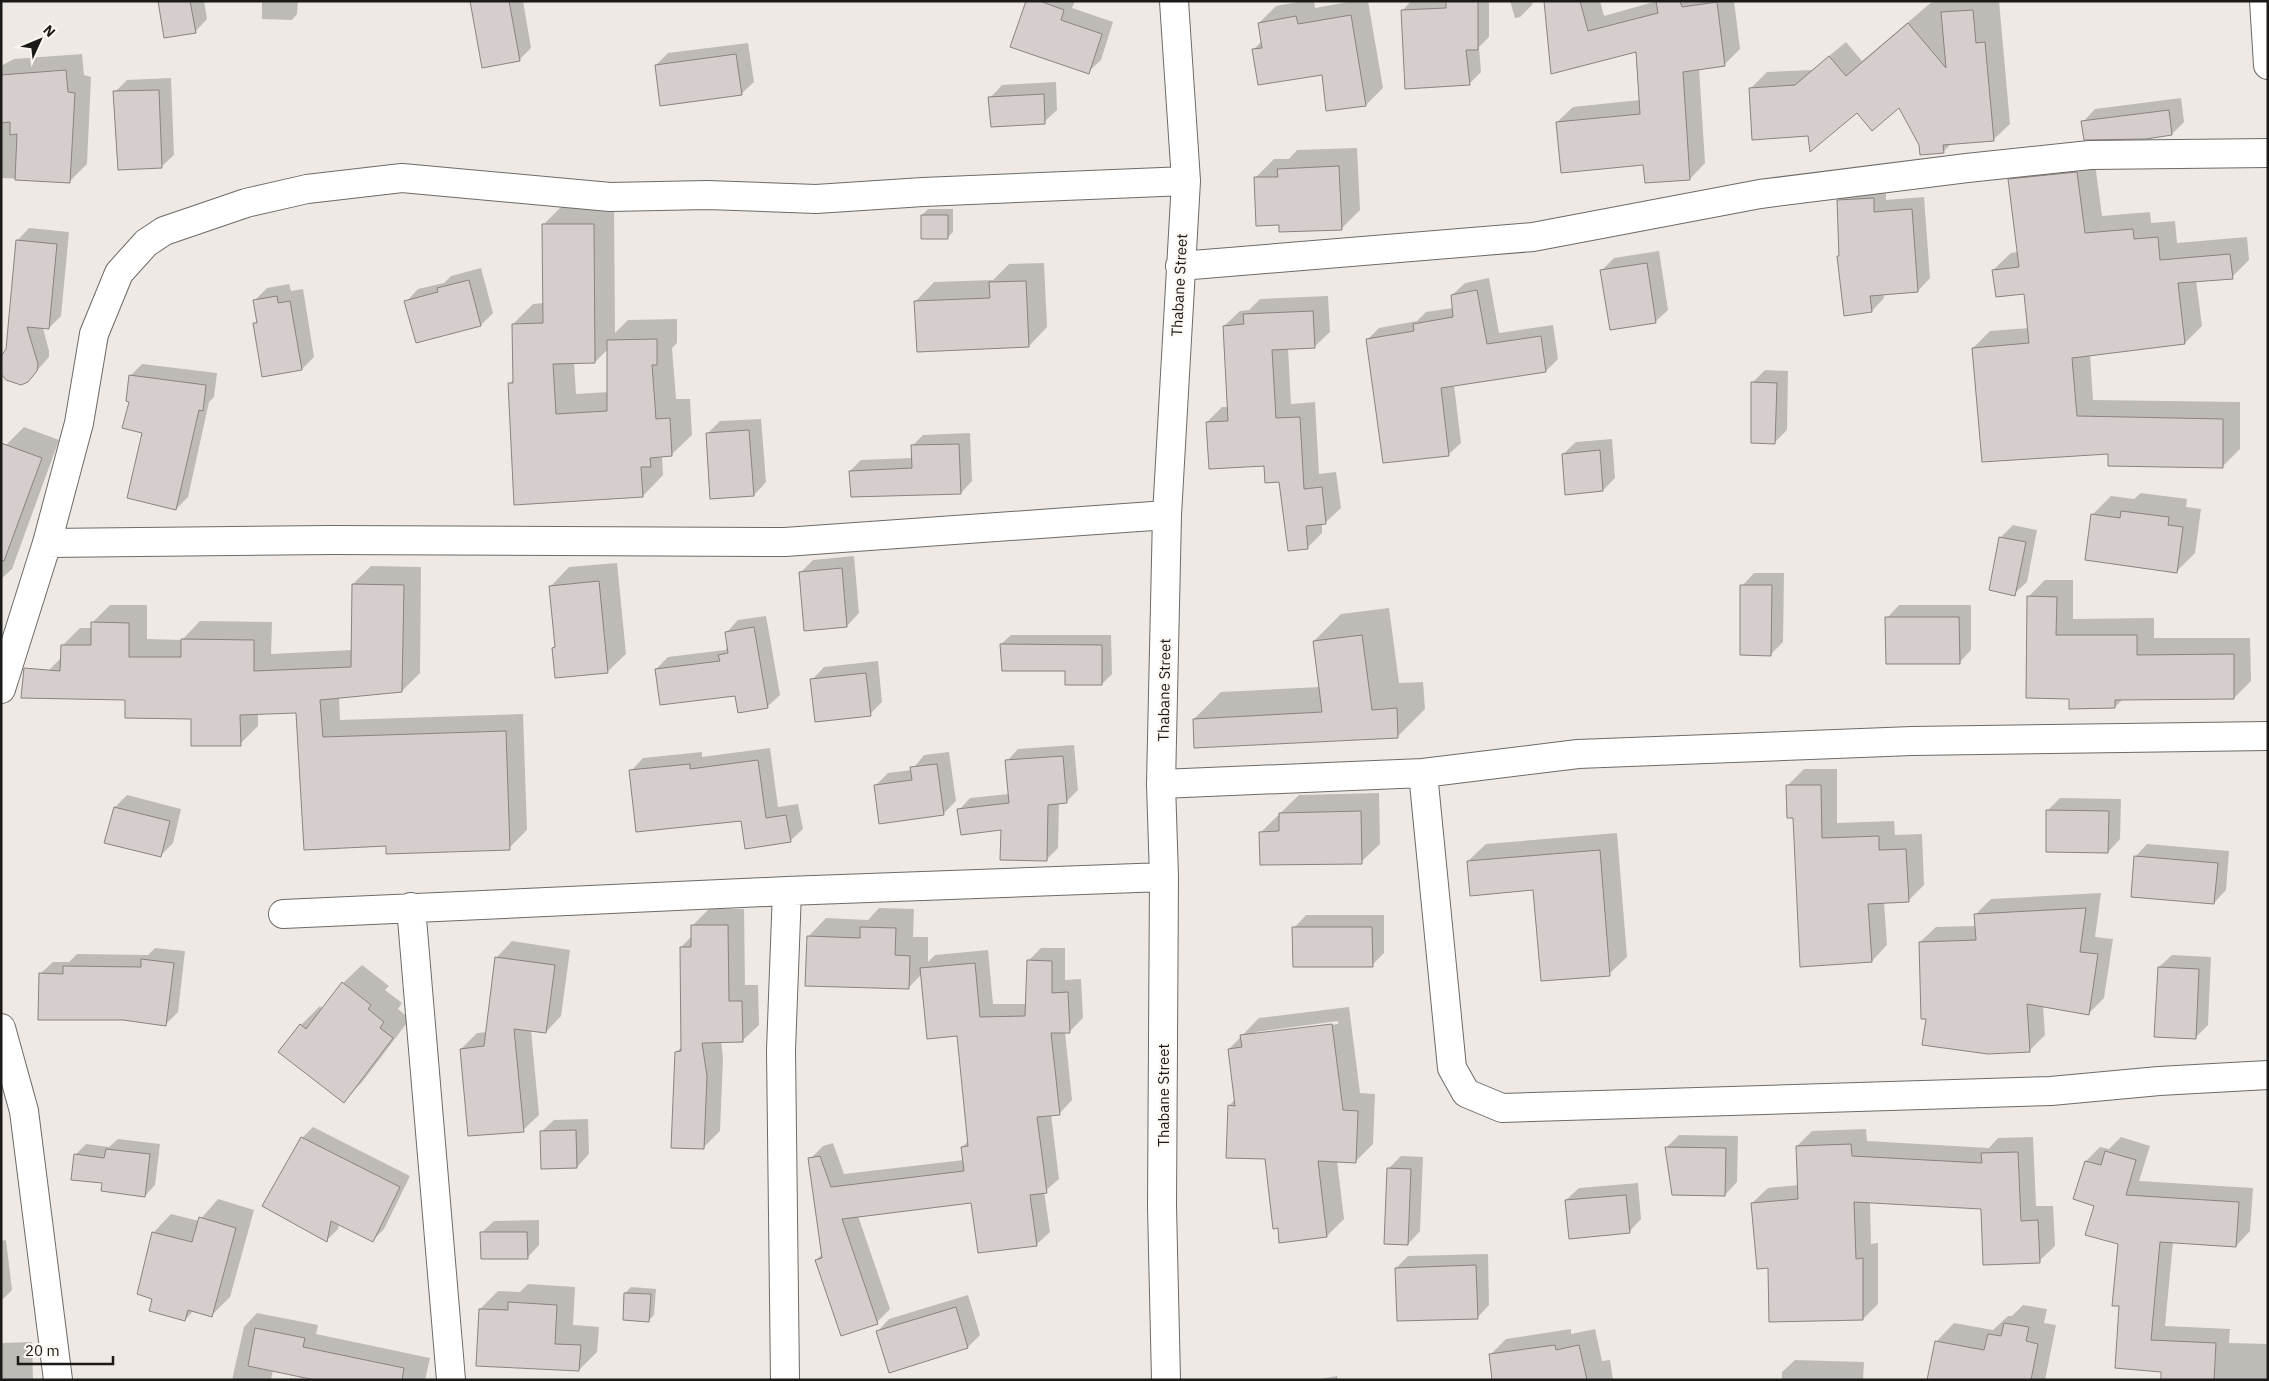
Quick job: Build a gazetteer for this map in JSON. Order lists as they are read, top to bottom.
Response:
{
  "streets": {
    "street": ["Thabane Street"]
  },
  "scale_bar": "20 m",
  "north": "top right"
}
